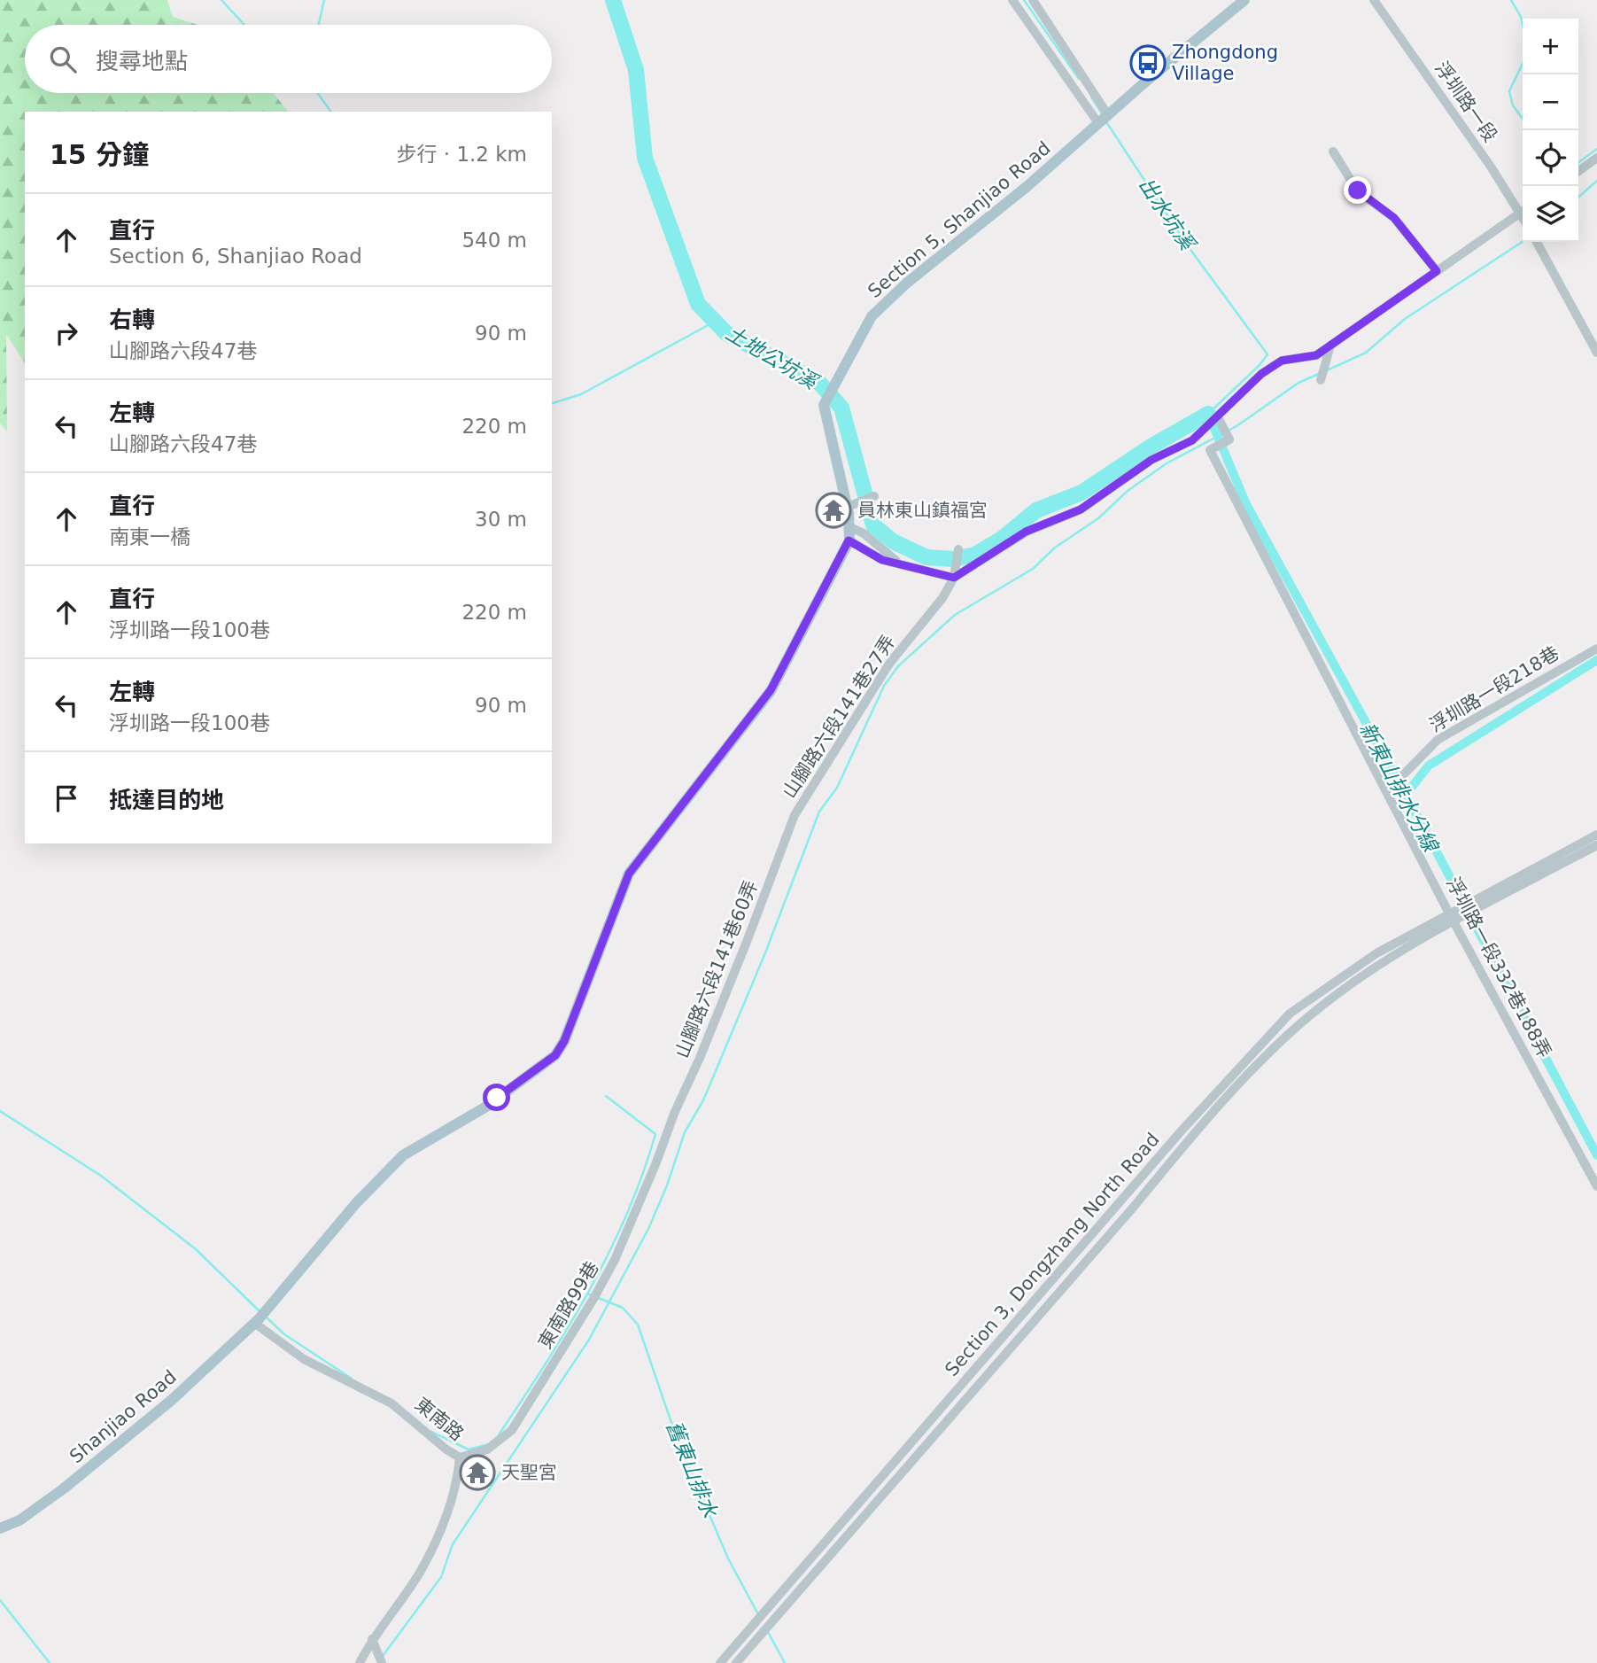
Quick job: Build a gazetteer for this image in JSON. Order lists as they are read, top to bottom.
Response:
{
  "streets": {
    "main road": ["Section 5, Shanjiao Road", "Shanjiao Road"],
    "street": [
      "浮圳路一段",
      "浮圳路一段218巷",
      "山腳路六段141巷27弄",
      "浮圳路一段332巷188弄",
      "山腳路六段141巷60弄",
      "Section 3, Dongzhang North Road",
      "東南路99巷",
      "東南路"
    ]
  },
  "crossings": [
    ["Section 5, Shanjiao Road", "Shanjiao Road"],
    ["浮圳路一段218巷", "浮圳路一段332巷188弄"],
    ["山腳路六段141巷27弄", "山腳路六段141巷60弄"],
    ["浮圳路一段332巷188弄", "Section 3, Dongzhang North Road"],
    ["山腳路六段141巷60弄", "東南路99巷"],
    ["東南路99巷", "東南路"],
    ["Shanjiao Road", "東南路"]
  ],
  "water": [
    "出水坑溪",
    "土地公坑溪",
    "新東山排水分線",
    "舊東山排水"
  ],
  "places": {
    "bus stop": ["Zhongdong Village"],
    "temple": ["員林東山鎮福宮", "天聖宮"]
  },
  "page": {
    "map_buttons": ["+", "−"],
    "search": "搜尋地點",
    "heading": ["15 分鐘", "步行 · 1.2 km"],
    "list": [
      ["直行", "Section 6, Shanjiao Road", "540 m"],
      ["右轉", "山腳路六段47巷", "90 m"],
      ["左轉", "山腳路六段47巷", "220 m"],
      ["直行", "南東一橋", "30 m"],
      ["直行", "浮圳路一段100巷", "220 m"],
      ["左轉", "浮圳路一段100巷", "90 m"],
      "抵達目的地"
    ]
  }
}
